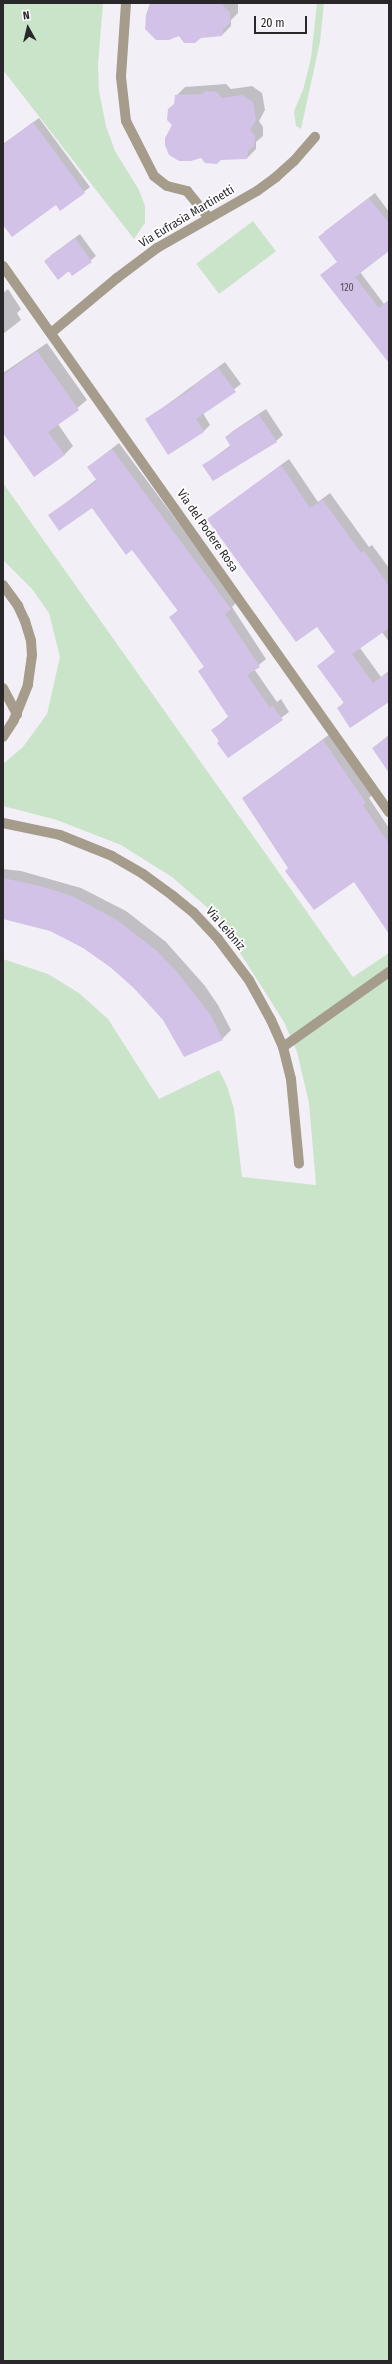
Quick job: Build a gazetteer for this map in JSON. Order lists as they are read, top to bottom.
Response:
{
  "streets": {
    "street": ["Via Eufrasia Martinetti", "Via del Podere Rosa", "Via Leibniz"]
  },
  "crossings": [
    ["Via Eufrasia Martinetti", "Via del Podere Rosa"]
  ],
  "house_numbers": ["120"],
  "scale_bar": "20 m",
  "north": "top"
}
